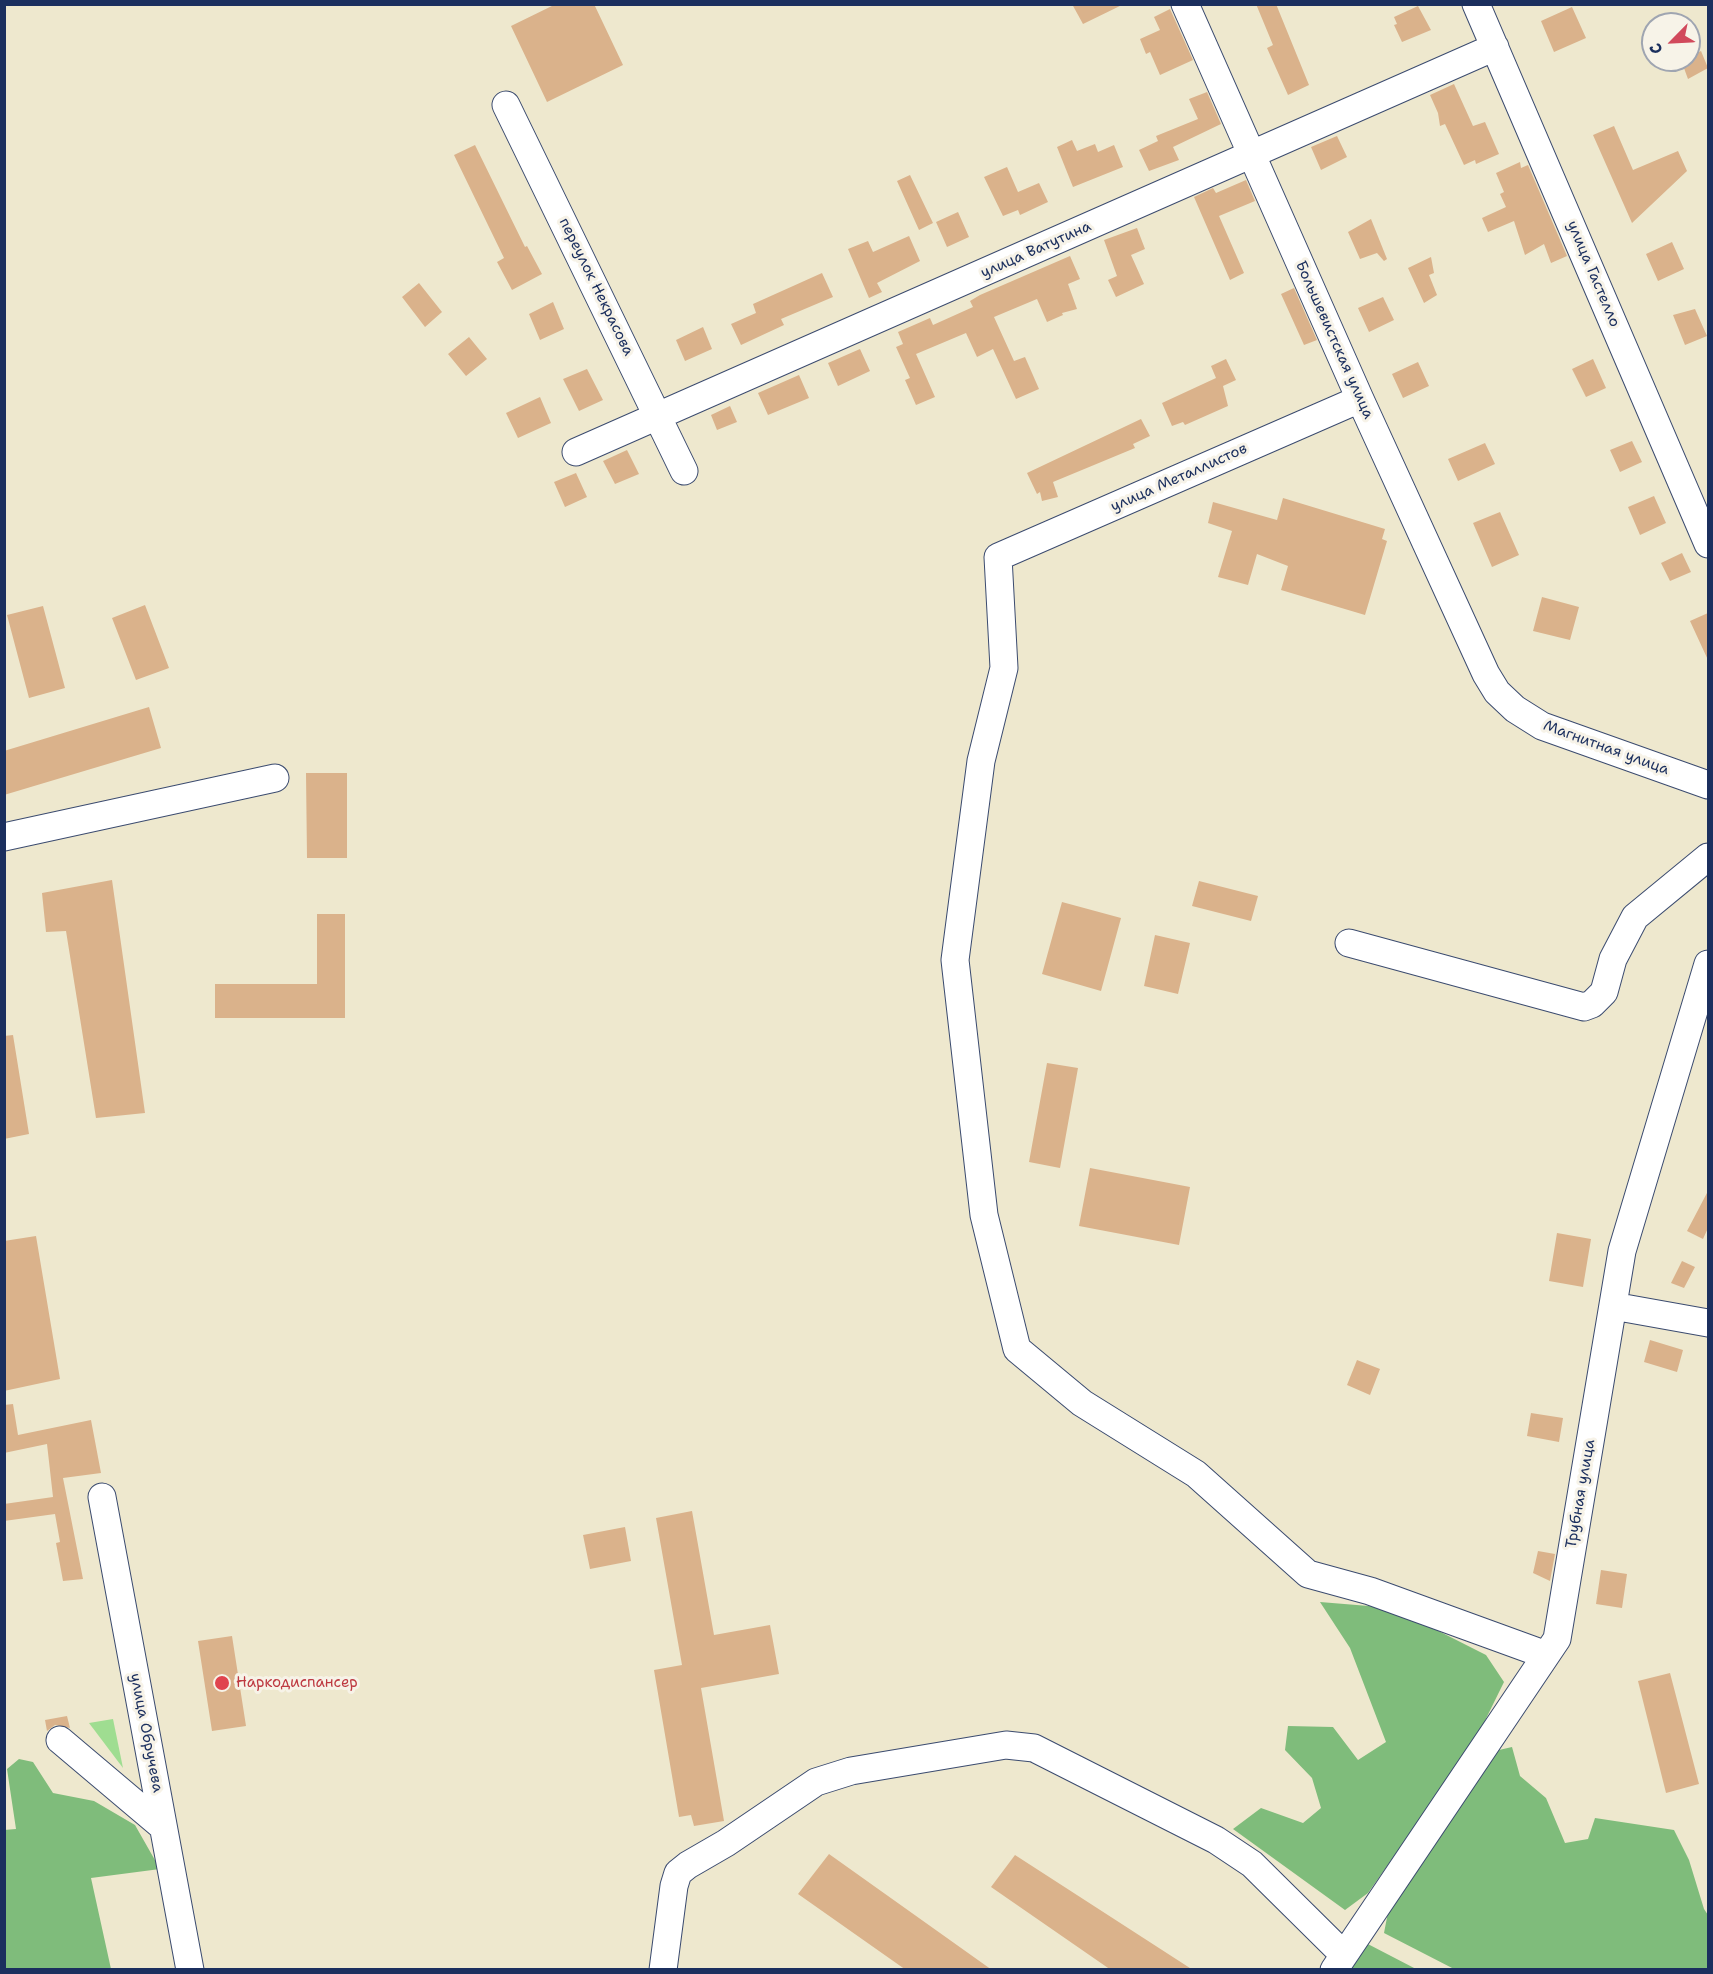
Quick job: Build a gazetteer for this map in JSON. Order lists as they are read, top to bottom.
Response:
{
  "streets": {
    "street": [
      "улица Ватутина",
      "улица Гастелло",
      "переулок Некрасова",
      "Большевистская улица",
      "улица Металлистов",
      "Магнитная улица",
      "Трубная улица",
      "улица Обручева"
    ]
  },
  "crossings": [
    ["улица Ватутина", "улица Гастелло"],
    ["улица Ватутина", "переулок Некрасова"],
    ["улица Ватутина", "Большевистская улица"],
    ["Большевистская улица", "улица Металлистов"],
    ["Большевистская улица", "Магнитная улица"],
    ["улица Металлистов", "Трубная улица"]
  ],
  "places": ["Наркодиспансер"],
  "north": "bottom left"
}
